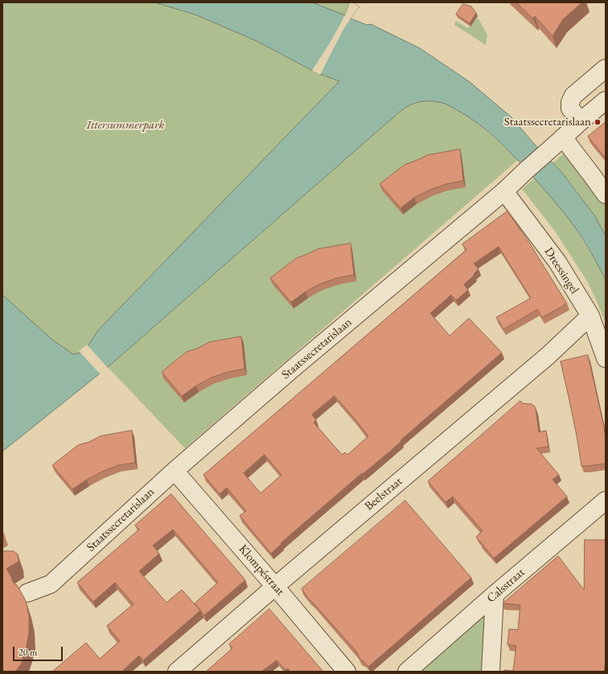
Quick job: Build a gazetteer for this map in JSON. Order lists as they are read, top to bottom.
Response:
{
  "streets": {
    "street": [
      "Dreessingel",
      "Staatssecretarislaan",
      "Beelstraat",
      "Klompéstraat",
      "Calsstraat"
    ]
  },
  "crossings": [
    ["Dreessingel", "Staatssecretarislaan"],
    ["Dreessingel", "Beelstraat"],
    ["Staatssecretarislaan", "Klompéstraat"],
    ["Beelstraat", "Klompéstraat"]
  ],
  "parks": ["Ittersummerpark"],
  "places": ["Staatssecretarislaan"],
  "scale_bar": "20 m"
}
